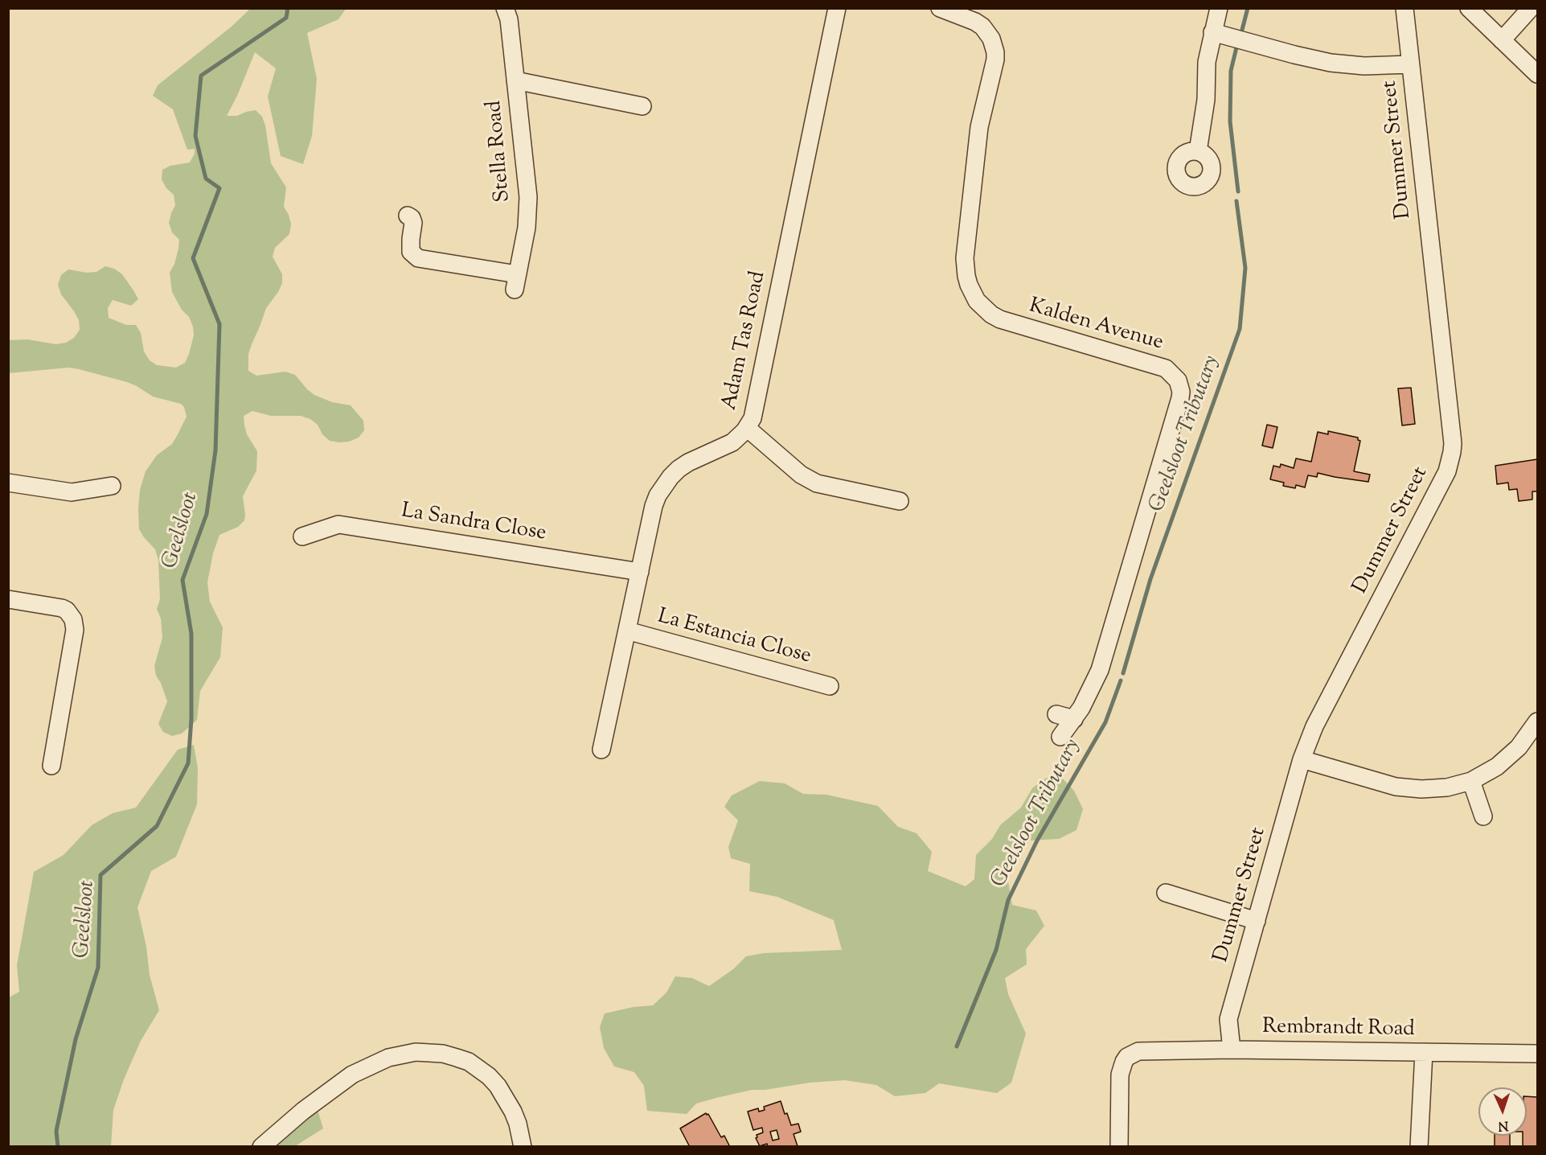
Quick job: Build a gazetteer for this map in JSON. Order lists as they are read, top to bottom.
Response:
{
  "streets": {
    "street": [
      "Dummer Street",
      "Stella Road",
      "Kalden Avenue",
      "Adam Tas Road",
      "La Sandra Close",
      "La Estancia Close",
      "Rembrandt Road"
    ]
  },
  "crossings": [
    ["Dummer Street", "Rembrandt Road"],
    ["Adam Tas Road", "La Sandra Close"],
    ["Adam Tas Road", "La Estancia Close"]
  ],
  "water": ["Geelsloot Tributary", "Geelsloot"],
  "north": "bottom"
}
